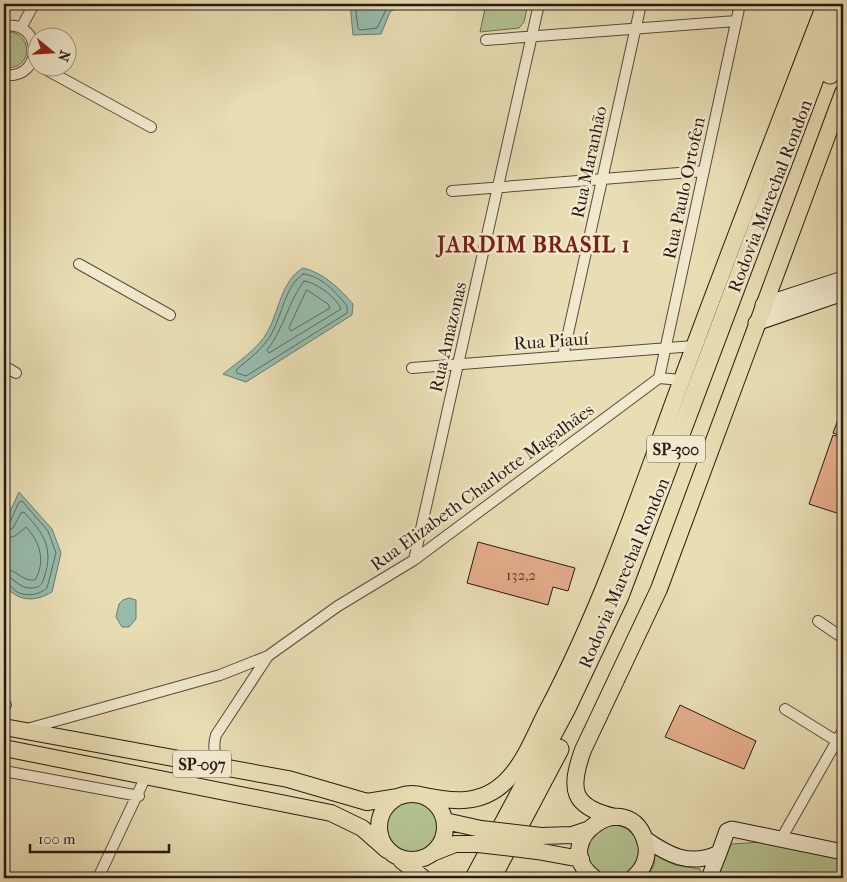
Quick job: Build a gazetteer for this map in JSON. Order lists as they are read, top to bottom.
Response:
{
  "streets": {
    "highway": ["Rodovia Marechal Rondon", "SP-300"],
    "main road": ["SP-097"],
    "street": [
      "Rua Maranhão",
      "Rua Paulo Ortofen",
      "Rua Amazonas",
      "Rua Piauí",
      "Rua Elizabeth Charlotte Magalhães"
    ]
  },
  "crossings": [
    ["Rua Maranhão", "Rua Piauí"],
    ["Rua Paulo Ortofen", "Rua Piauí"],
    ["Rua Paulo Ortofen", "Rua Elizabeth Charlotte Magalhães"],
    ["Rua Amazonas", "Rua Piauí"],
    ["Rua Amazonas", "Rua Elizabeth Charlotte Magalhães"],
    ["Rua Elizabeth Charlotte Magalhães", "SP-097"]
  ],
  "districts": ["JARDIM BRASIL 1"],
  "house_numbers": ["132,2"],
  "scale_bar": "100 m",
  "north": "right"
}
